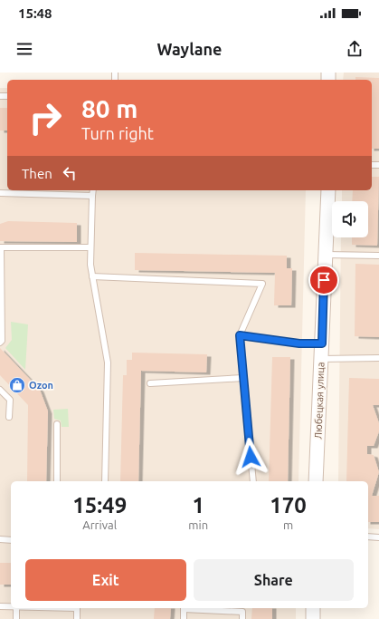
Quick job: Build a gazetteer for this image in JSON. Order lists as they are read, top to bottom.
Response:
{
  "streets": {
    "street": ["Любецкая улица"]
  },
  "places": {
    "shop": ["Ozon"]
  },
  "page": {
    "status": "15:48",
    "header": "Waylane",
    "turn": ["80 m", "Turn right"],
    "then": "Then",
    "eta": [
      "15:49",
      "Arrival",
      "1",
      "min",
      "170",
      "m"
    ],
    "buttons": ["Exit", "Share"]
  }
}
